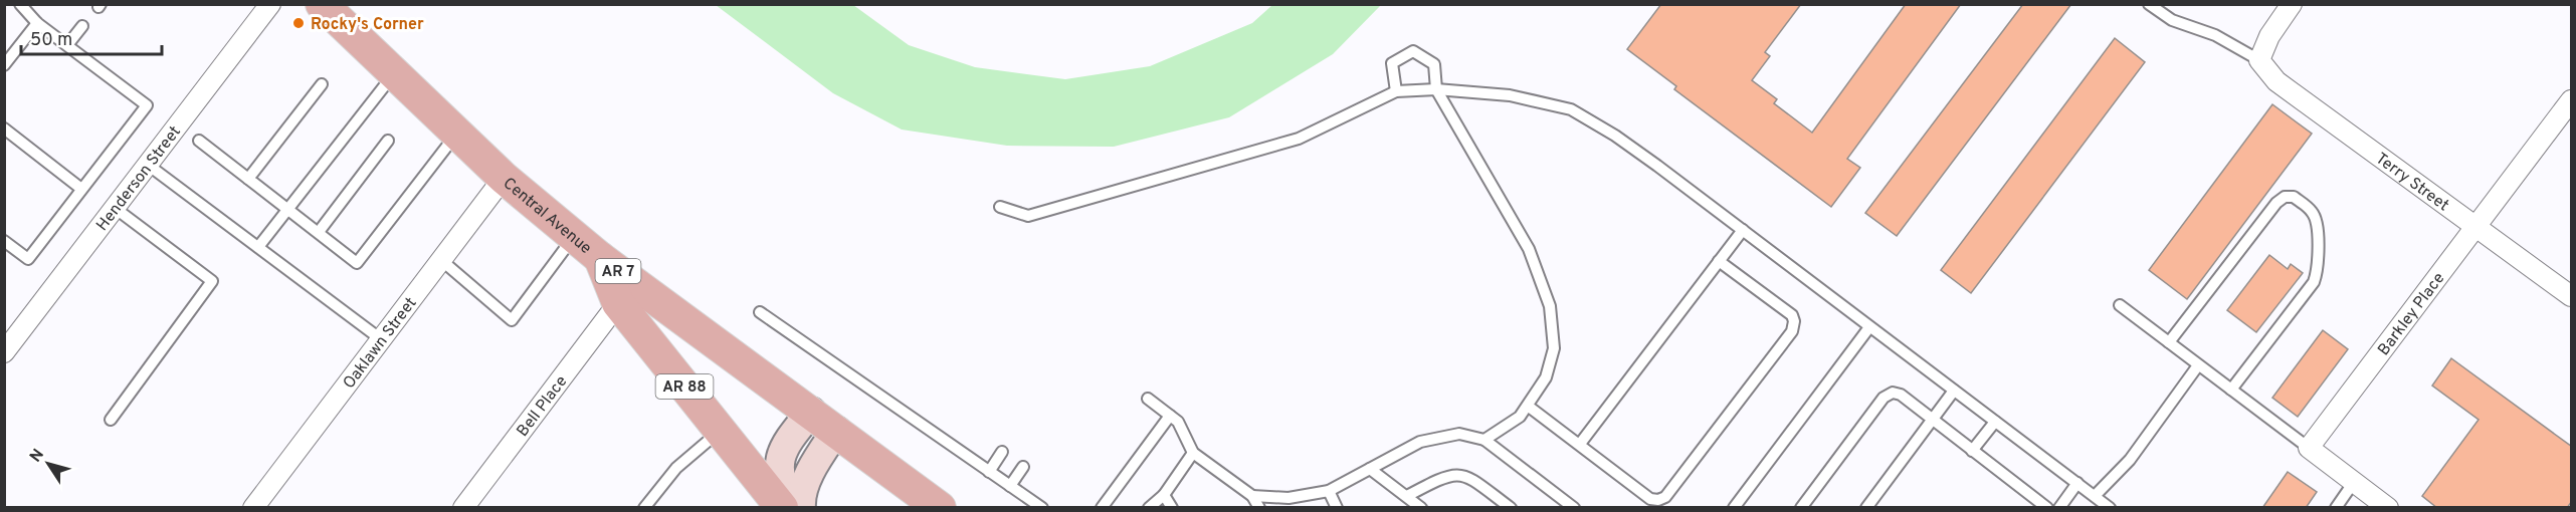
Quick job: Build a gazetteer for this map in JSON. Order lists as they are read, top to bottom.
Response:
{
  "streets": {
    "main road": ["Central Avenue", "AR 7", "AR 88"],
    "street": [
      "Henderson Street",
      "Terry Street",
      "Barkley Place",
      "Oaklawn Street",
      "Bell Place"
    ]
  },
  "crossings": [
    ["Terry Street", "Barkley Place"],
    ["Central Avenue", "Oaklawn Street"],
    ["Central Avenue", "AR 88"],
    ["AR 88", "Bell Place"]
  ],
  "places": ["Rocky's Corner"],
  "scale_bar": "50 m",
  "north": "top left"
}
